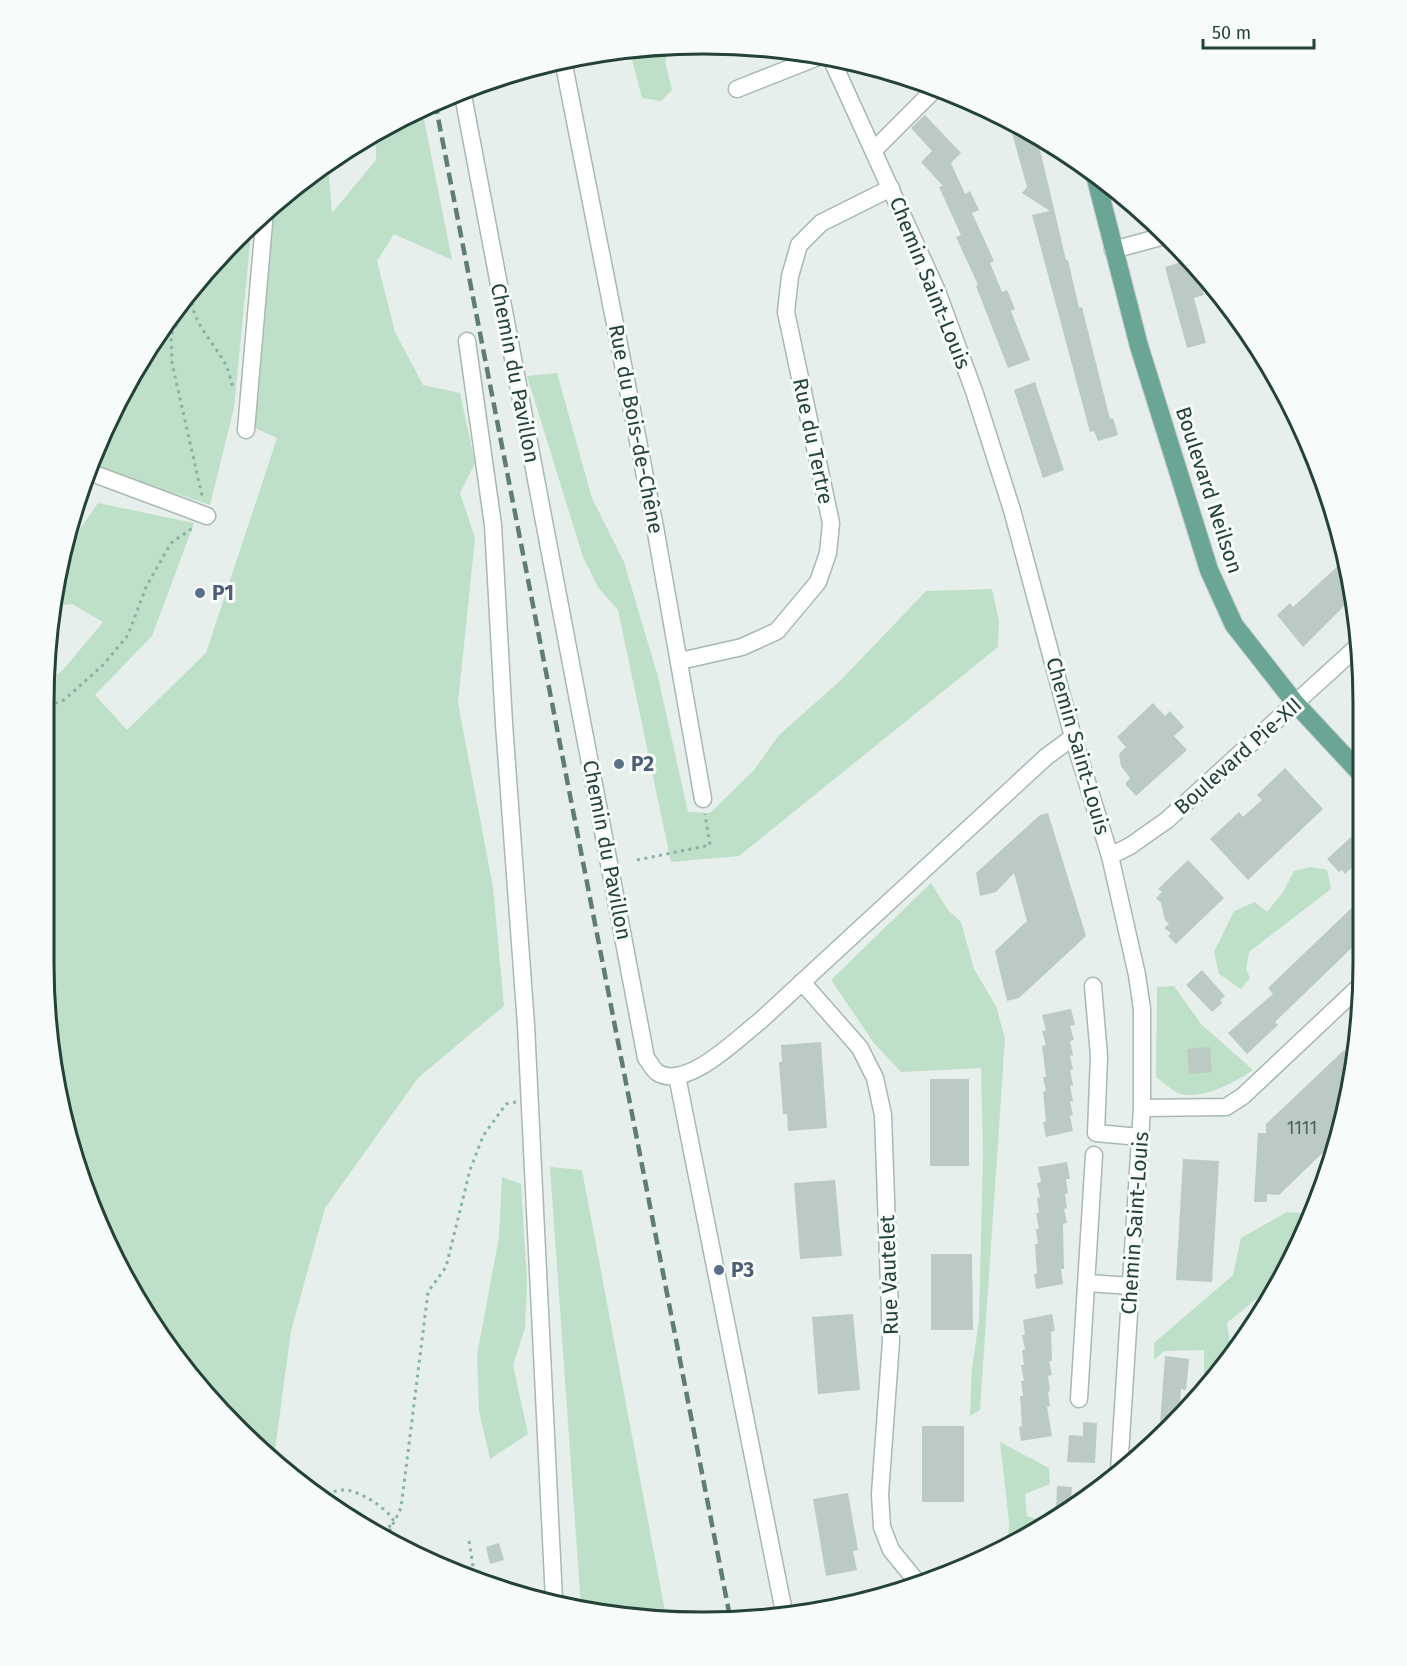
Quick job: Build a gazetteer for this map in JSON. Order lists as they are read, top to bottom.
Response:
{
  "streets": {
    "main road": ["Boulevard Neilson"],
    "street": [
      "Chemin Saint-Louis",
      "Chemin du Pavillon",
      "Rue du Bois-de-Chêne",
      "Rue du Tertre",
      "Boulevard Pie-XII",
      "Rue Vautelet"
    ]
  },
  "crossings": [
    ["Chemin Saint-Louis", "Rue du Tertre"],
    ["Chemin Saint-Louis", "Boulevard Pie-XII"],
    ["Rue du Bois-de-Chêne", "Rue du Tertre"],
    ["Boulevard Neilson", "Boulevard Pie-XII"]
  ],
  "places": ["P1", "P2", "P3"],
  "house_numbers": ["1111"],
  "scale_bar": "50 m"
}
